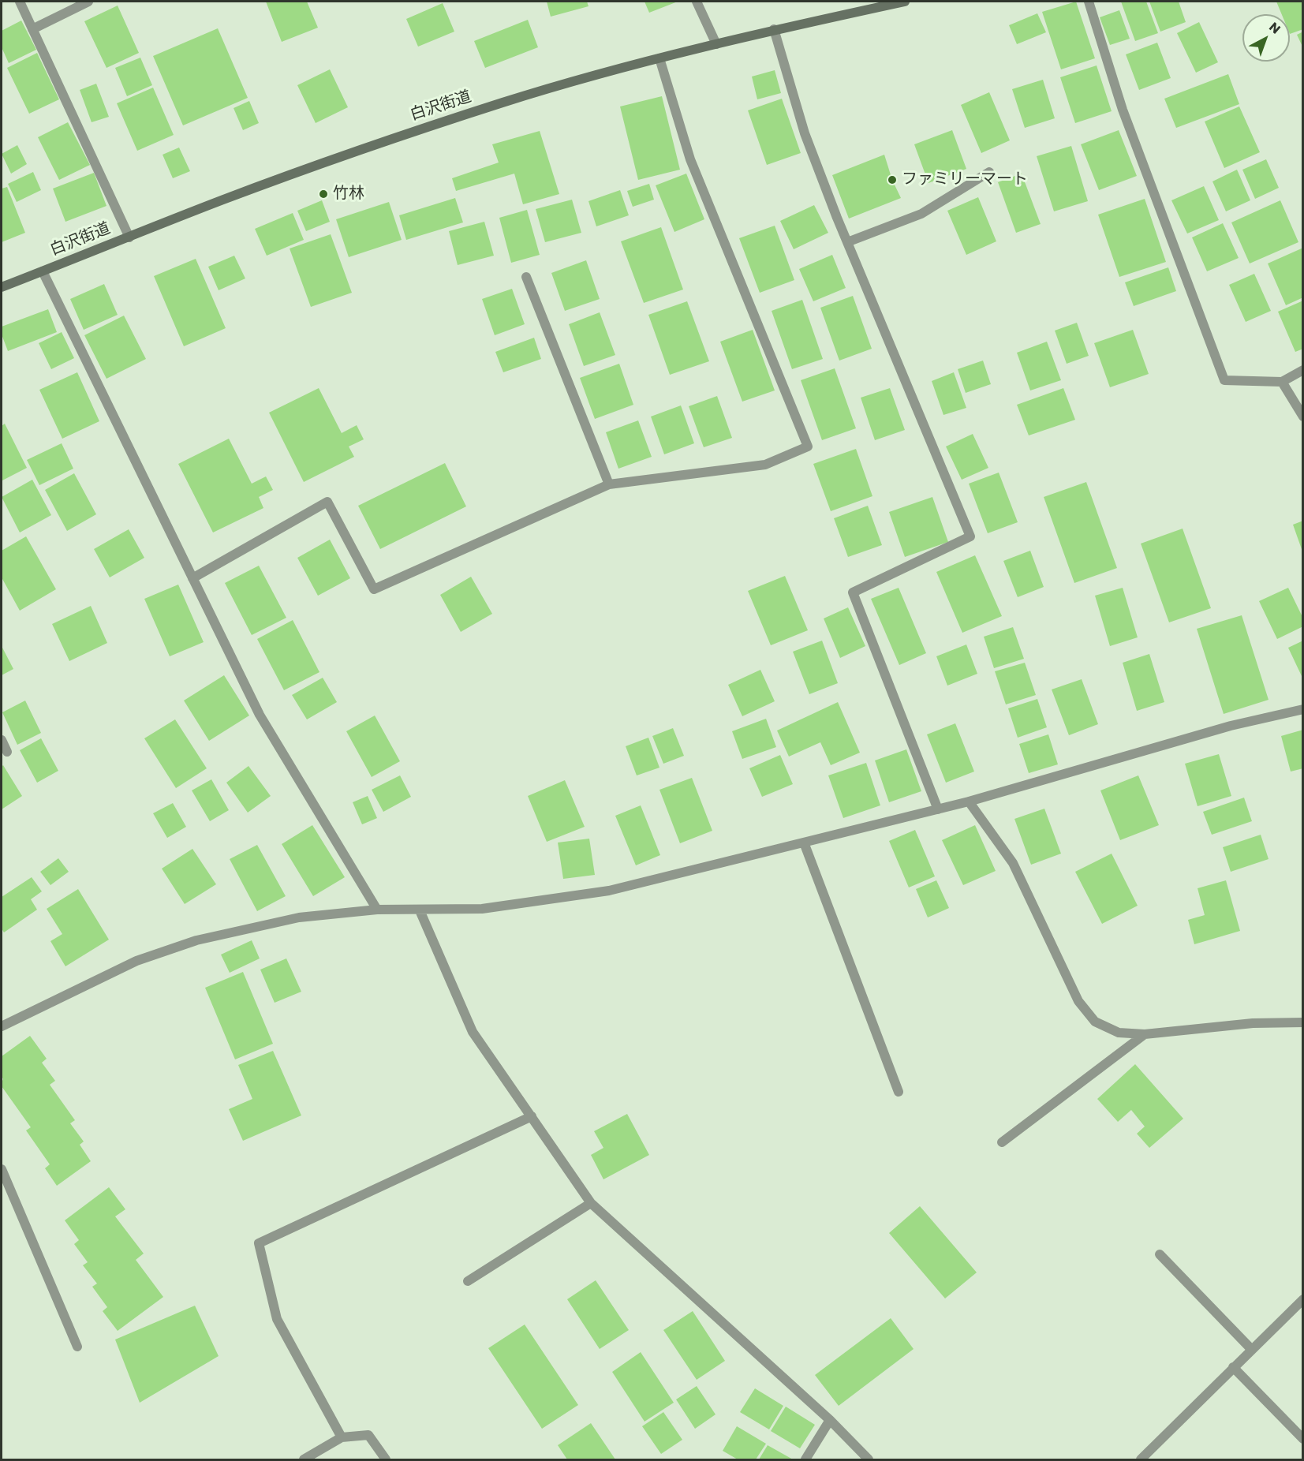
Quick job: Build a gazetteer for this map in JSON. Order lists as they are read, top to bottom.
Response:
{
  "streets": {
    "main road": ["白沢街道"]
  },
  "places": ["ファミリーマート", "竹林"],
  "north": "top right"
}
